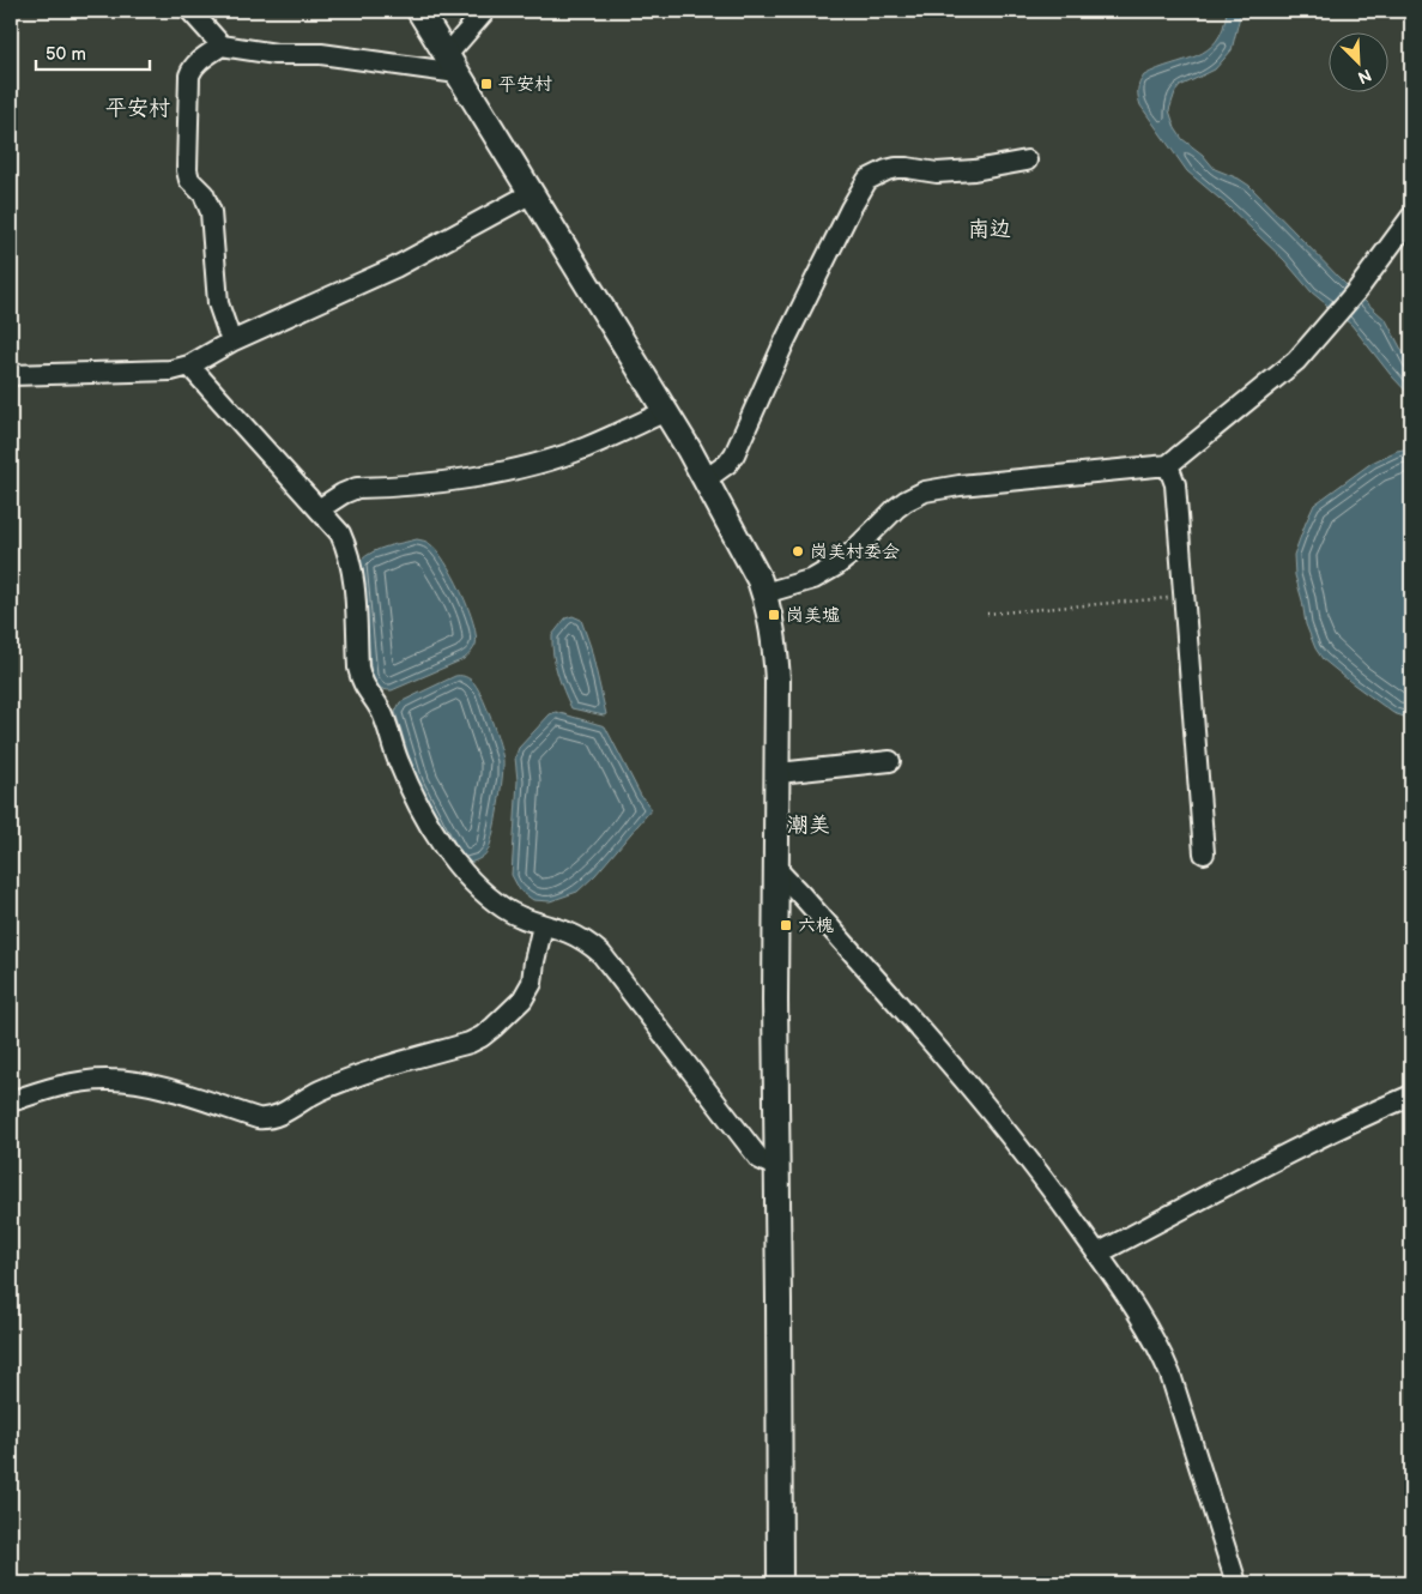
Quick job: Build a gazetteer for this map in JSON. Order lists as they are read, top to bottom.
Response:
{
  "districts": ["平安村", "南边", "潮美"],
  "places": {
    "transit": ["平安村", "岗美墟", "六槐"],
    "other": ["岗美村委会"]
  },
  "scale_bar": "50 m",
  "north": "bottom right"
}
